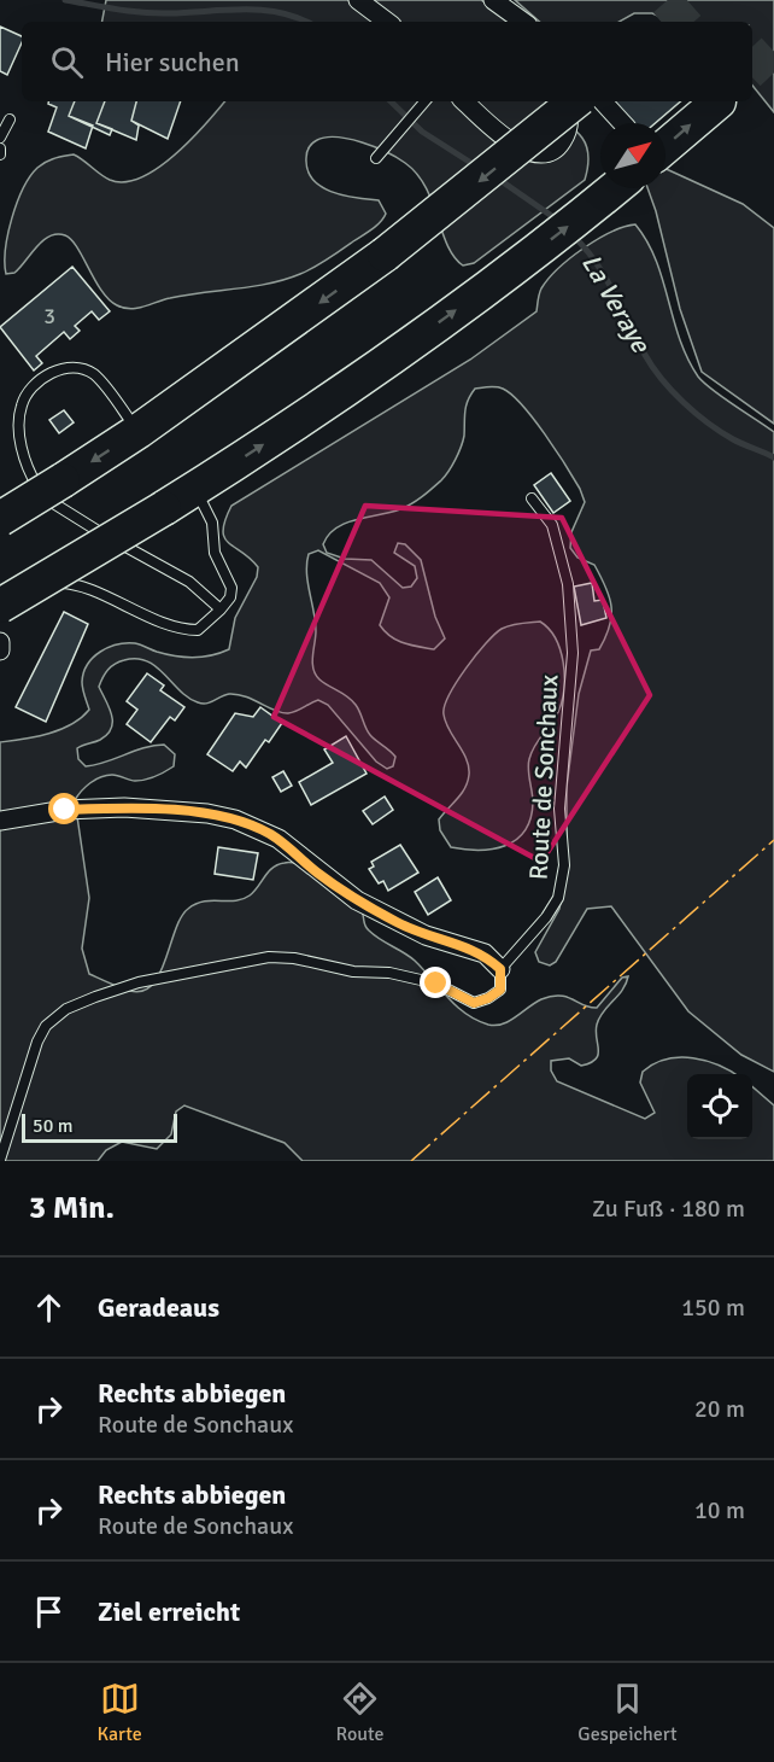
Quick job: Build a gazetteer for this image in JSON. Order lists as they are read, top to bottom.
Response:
{
  "streets": {
    "lane": ["Route de Sonchaux"]
  },
  "water": ["La Veraye"],
  "house_numbers": ["3"],
  "scale_bar": "50 m",
  "north": "top right",
  "page": {
    "search": "Hier suchen",
    "scale": "50 m",
    "heading": ["3 Min.", "Zu Fuß · 180 m"],
    "list": [
      ["Geradeaus", "150 m"],
      ["Rechts abbiegen", "Route de Sonchaux", "20 m"],
      ["Rechts abbiegen", "Route de Sonchaux", "10 m"],
      "Ziel erreicht"
    ],
    "nav": ["Karte", "Route", "Gespeichert"]
  }
}
